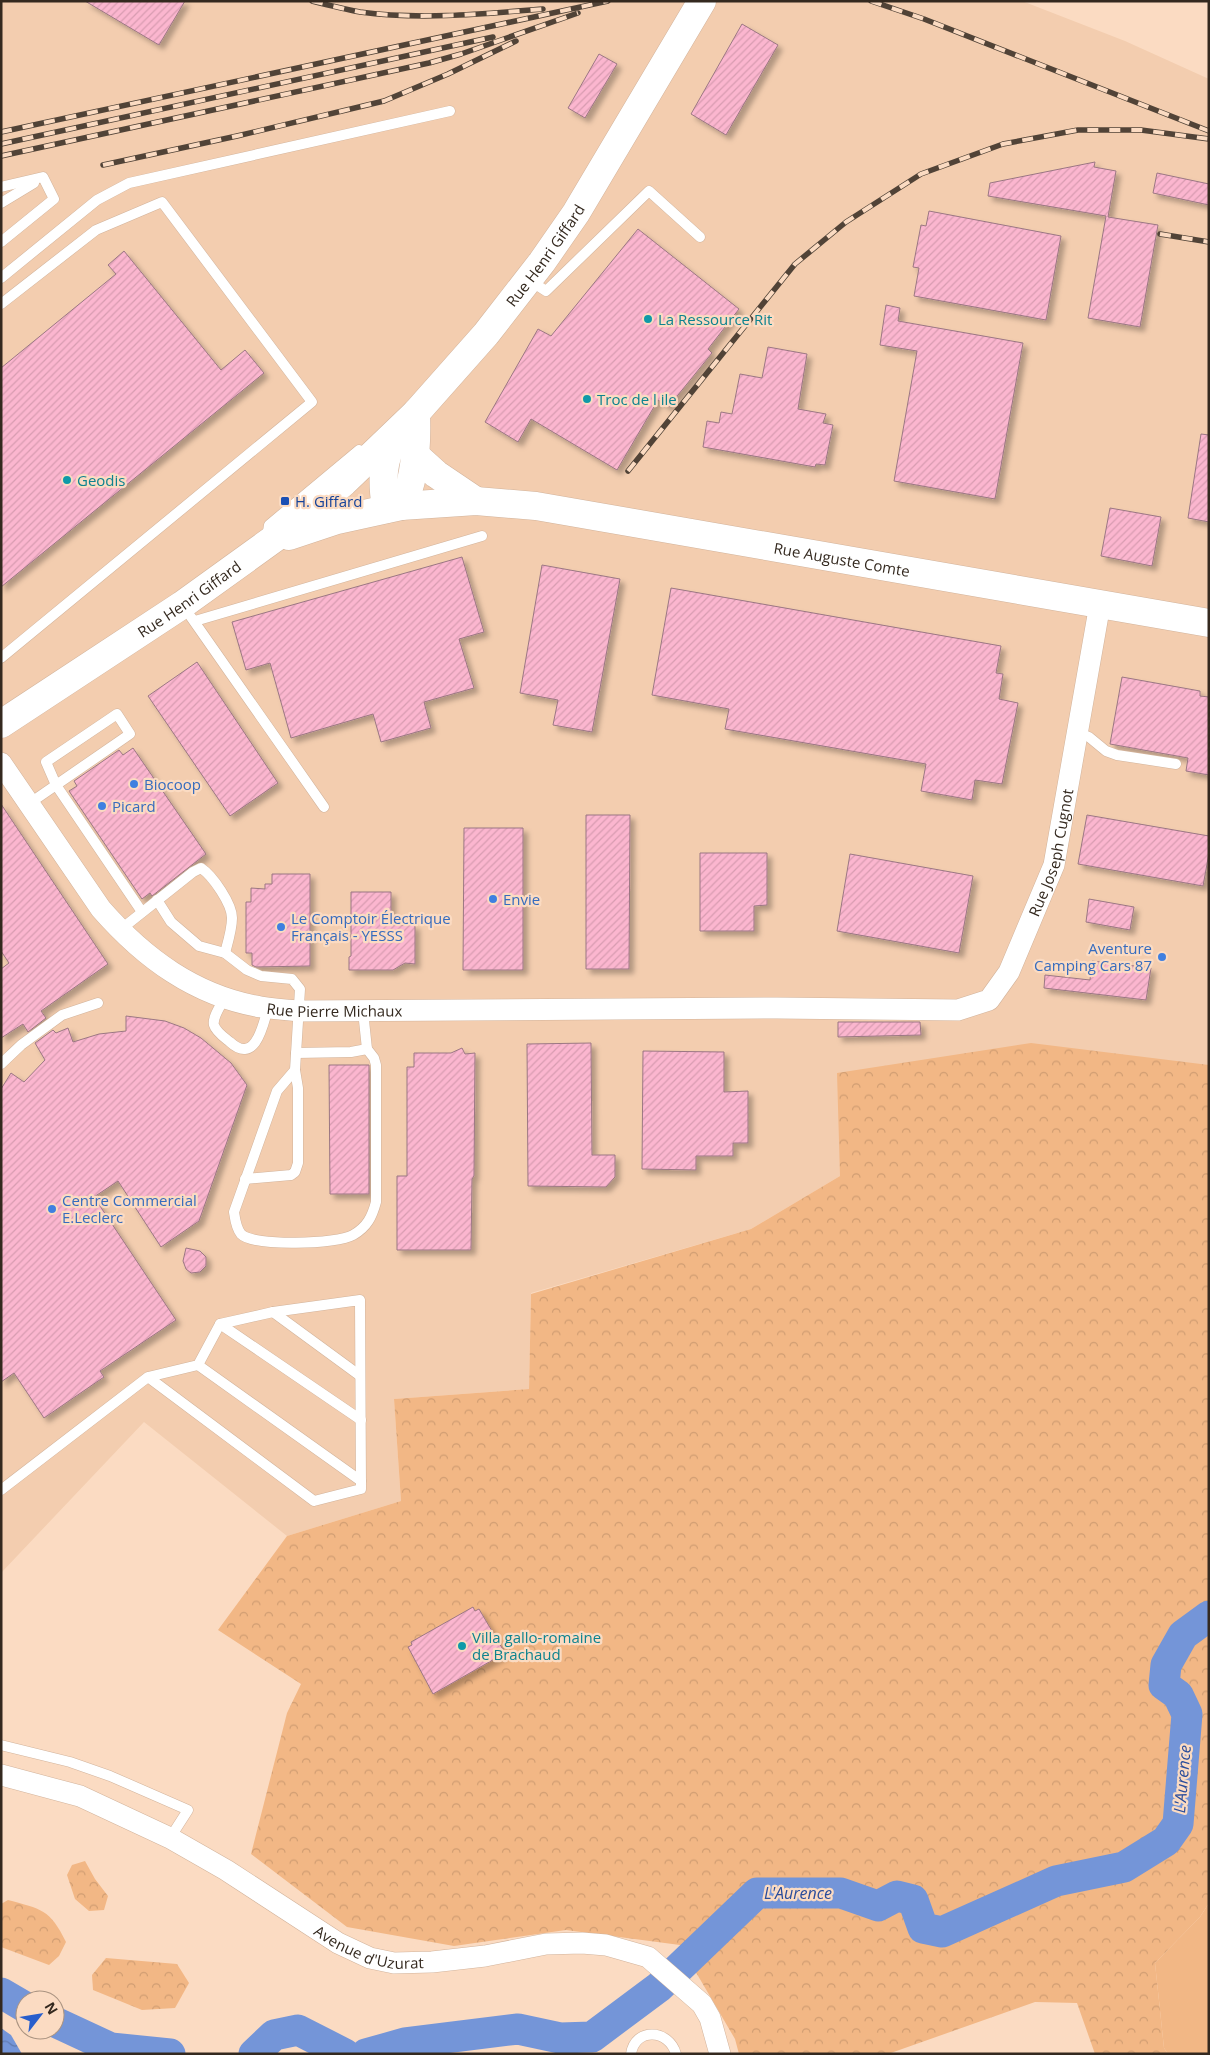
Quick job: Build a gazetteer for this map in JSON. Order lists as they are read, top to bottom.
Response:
{
  "streets": {
    "street": [
      "Rue Henri Giffard",
      "Rue Auguste Comte",
      "Rue Joseph Cugnot",
      "Rue Pierre Michaux",
      "Avenue d'Uzurat"
    ]
  },
  "crossings": [
    ["Rue Henri Giffard", "Rue Auguste Comte"],
    ["Rue Auguste Comte", "Rue Joseph Cugnot"],
    ["Rue Joseph Cugnot", "Rue Pierre Michaux"]
  ],
  "water": ["L'Aurence"],
  "places": {
    "other": [
      "La Ressource Rit",
      "Troc de l ile",
      "Geodis",
      "Biocoop",
      "Picard",
      "Envie",
      "Le Comptoir Électrique Français - YESSS",
      "Aventure Camping Cars 87",
      "Centre Commercial E.Leclerc",
      "Villa gallo-romaine de Brachaud"
    ],
    "transit": ["H. Giffard"]
  },
  "north": "top right"
}
